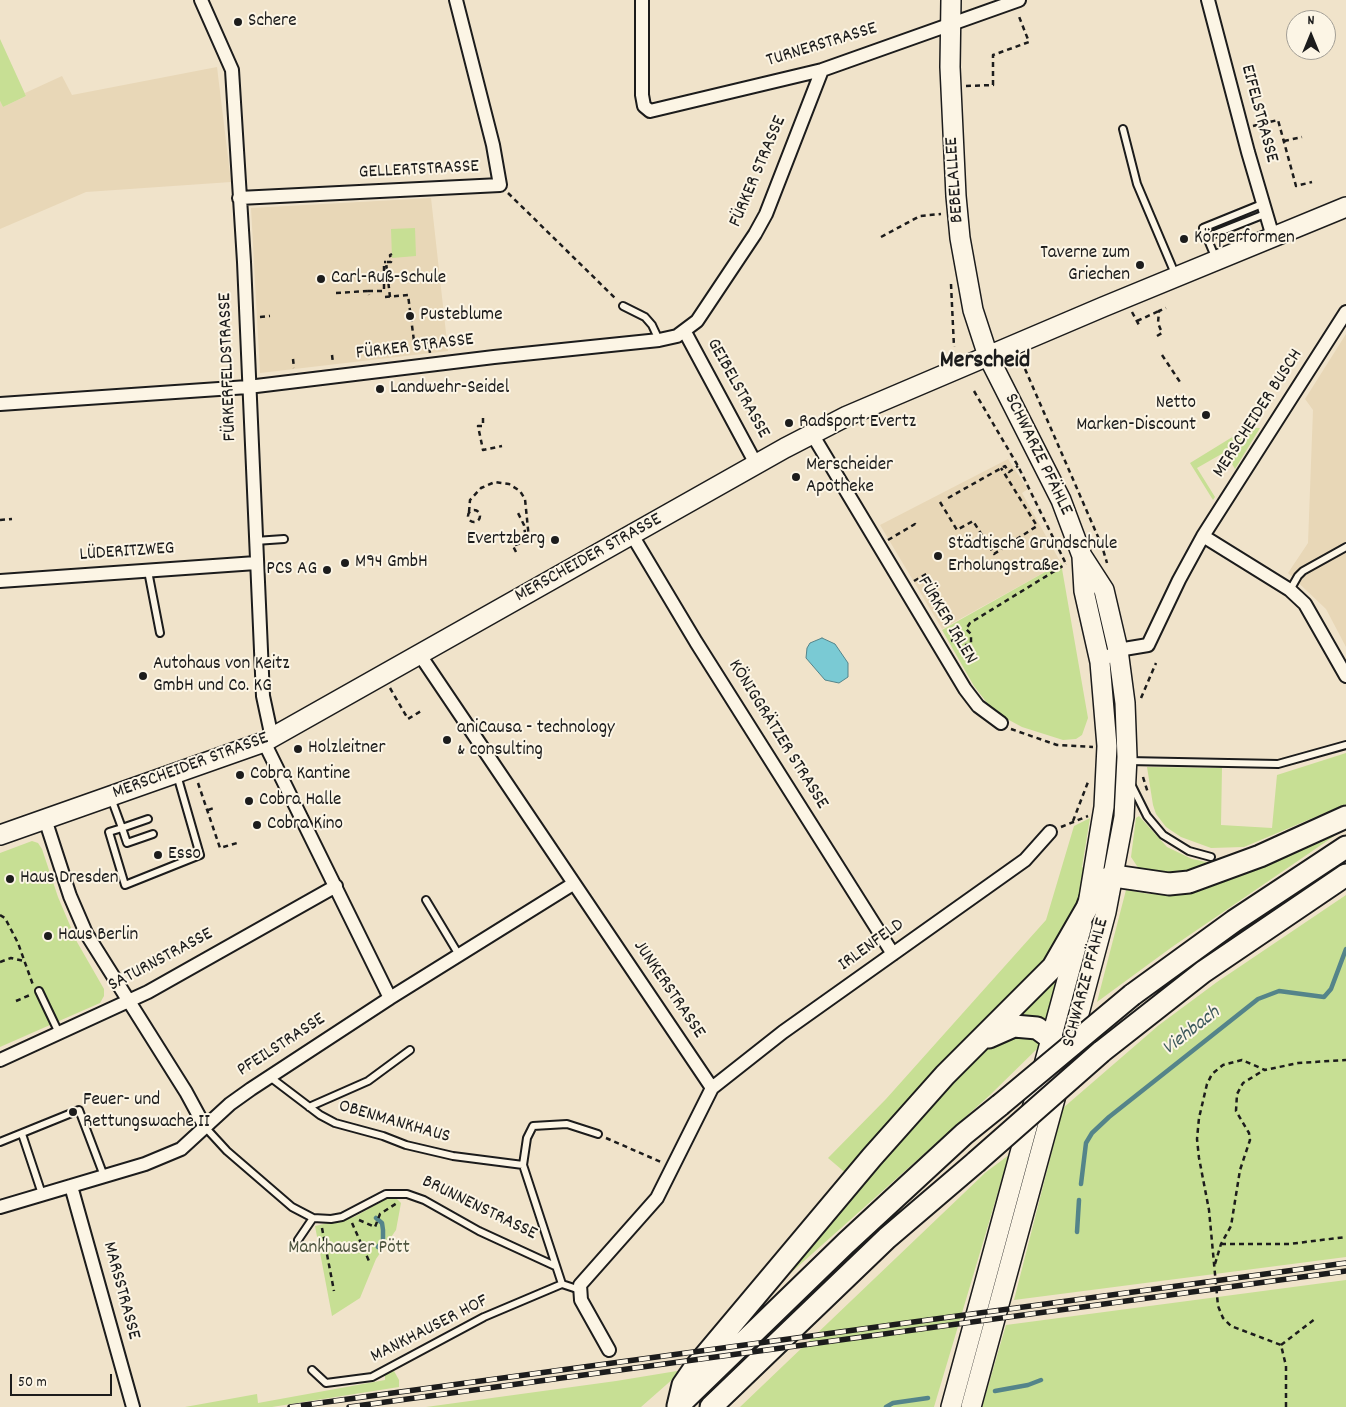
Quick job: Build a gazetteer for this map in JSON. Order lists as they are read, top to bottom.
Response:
{
  "streets": {
    "main road": ["BEBELALLEE", "SCHWARZE PFÄHLE", "MERSCHEIDER STRASSE"],
    "street": [
      "TURNERSTRASSE",
      "EIFELSTRASSE",
      "GELLERTSTRASSE",
      "FÜRKER STRASSE",
      "FÜRKERFELDSTRASSE",
      "GEIBELSTRASSE",
      "MERSCHEIDER BUSCH",
      "LÜDERITZWEG",
      "FÜRKER IRLEN",
      "KÖNIGGRÄTZER STRASSE",
      "IRLENFELD",
      "SATURNSTRASSE",
      "JUNKERSTRASSE",
      "PFEILSTRASSE",
      "MARSSTRASSE"
    ],
    "lane": ["OBENMANKHAUS", "BRUNNENSTRASSE", "MANKHAUSER HOF"]
  },
  "crossings": [
    ["TURNERSTRASSE", "FÜRKER STRASSE"],
    ["TURNERSTRASSE", "BEBELALLEE"],
    ["EIFELSTRASSE", "MERSCHEIDER STRASSE"],
    ["GELLERTSTRASSE", "FÜRKERFELDSTRASSE"],
    ["FÜRKER STRASSE", "FÜRKERFELDSTRASSE"],
    ["FÜRKER STRASSE", "GEIBELSTRASSE"],
    ["BEBELALLEE", "SCHWARZE PFÄHLE"],
    ["BEBELALLEE", "MERSCHEIDER STRASSE"],
    ["FÜRKERFELDSTRASSE", "LÜDERITZWEG"],
    ["FÜRKERFELDSTRASSE", "MERSCHEIDER STRASSE"],
    ["FÜRKERFELDSTRASSE", "SATURNSTRASSE"],
    ["FÜRKERFELDSTRASSE", "PFEILSTRASSE"],
    ["GEIBELSTRASSE", "MERSCHEIDER STRASSE"],
    ["MERSCHEIDER BUSCH", "SCHWARZE PFÄHLE"],
    ["SCHWARZE PFÄHLE", "MERSCHEIDER STRASSE"],
    ["MERSCHEIDER STRASSE", "FÜRKER IRLEN"],
    ["MERSCHEIDER STRASSE", "KÖNIGGRÄTZER STRASSE"],
    ["MERSCHEIDER STRASSE", "JUNKERSTRASSE"],
    ["KÖNIGGRÄTZER STRASSE", "IRLENFELD"],
    ["IRLENFELD", "JUNKERSTRASSE"],
    ["JUNKERSTRASSE", "PFEILSTRASSE"],
    ["PFEILSTRASSE", "OBENMANKHAUS"],
    ["PFEILSTRASSE", "MARSSTRASSE"]
  ],
  "districts": ["Merscheid"],
  "water": ["Viehbach"],
  "parks": ["Mankhauser Pött"],
  "places": [
    "Schere",
    "Körperformen",
    "Taverne zum Griechen",
    "Carl-Ruß-Schule",
    "Pusteblume",
    "Landwehr-Seidel",
    "Netto Marken-Discount",
    "Radsport Evertz",
    "Merscheider Apotheke",
    "Evertzberg",
    "Städtische Grundschule Erholungstraße",
    "M94 GmbH",
    "PCS AG",
    "Autohaus von Keitz GmbH und Co. KG",
    "aniCausa - technology & consulting",
    "Holzleitner",
    "Cobra Kantine",
    "Cobra Halle",
    "Cobra Kino",
    "Esso",
    "Haus Dresden",
    "Haus Berlin",
    "Feuer- und Rettungswache II"
  ],
  "scale_bar": "50 m",
  "north": "top"
}
